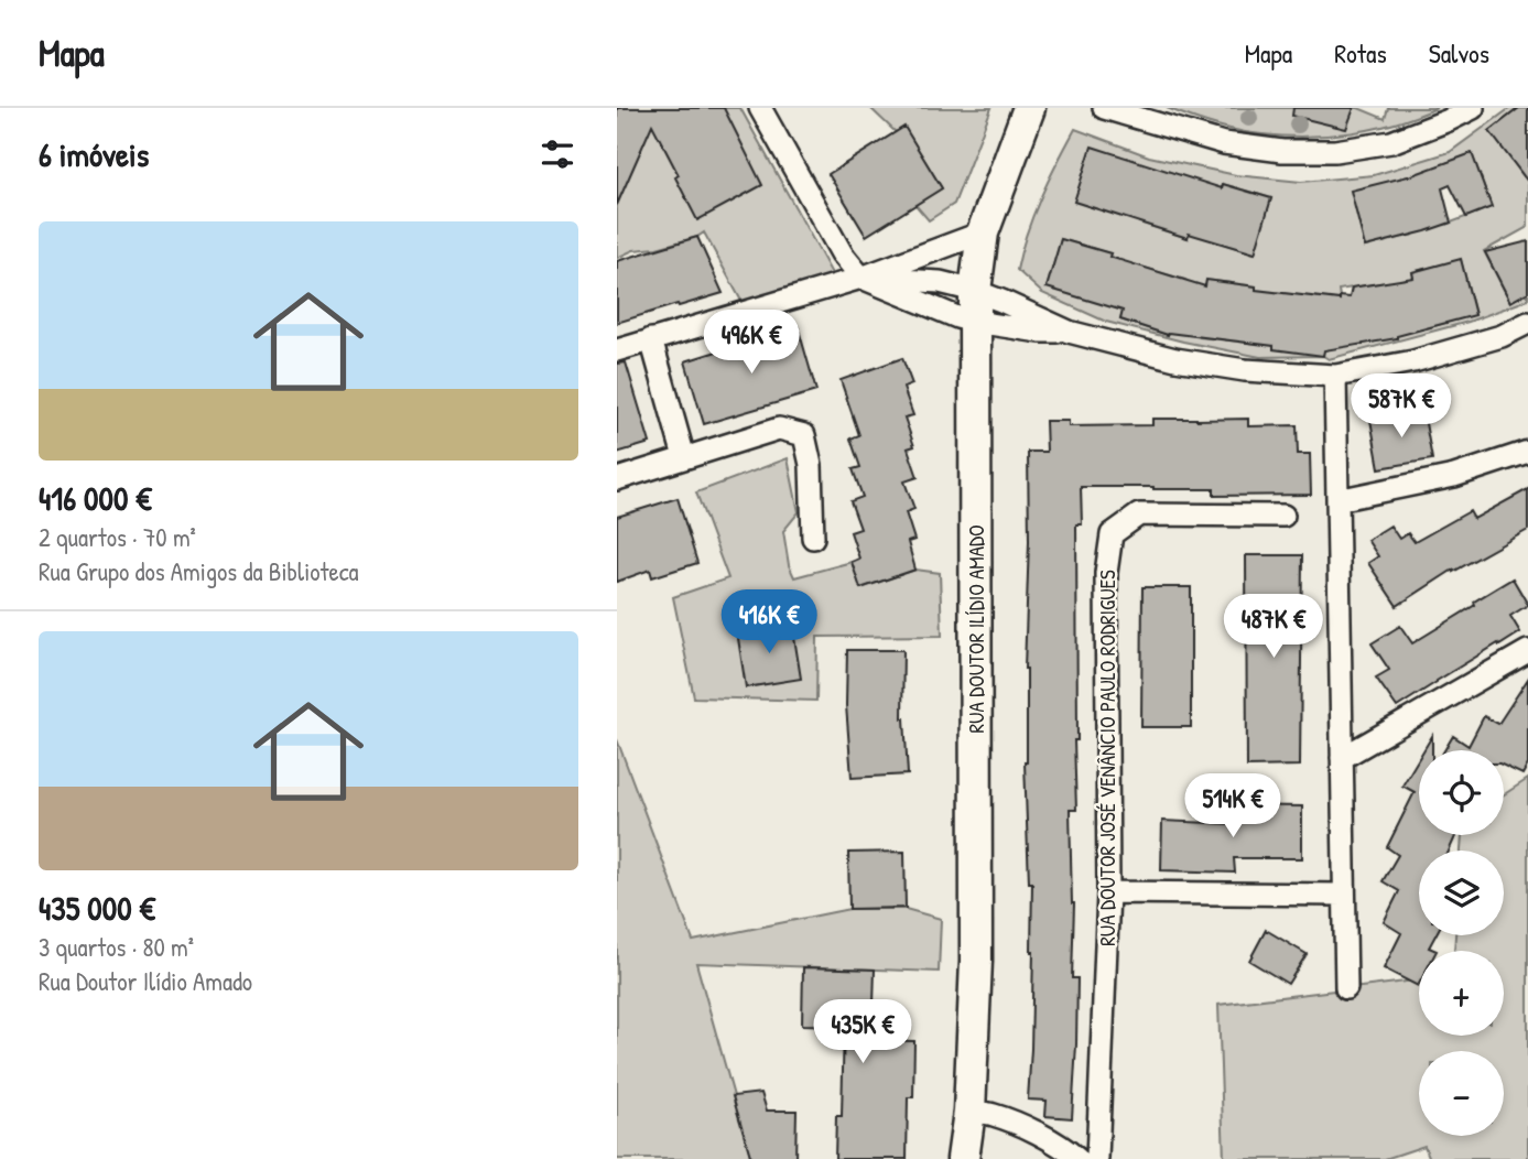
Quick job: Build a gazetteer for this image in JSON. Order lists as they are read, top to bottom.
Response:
{
  "streets": {
    "street": ["RUA DOUTOR ILÍDIO AMADO", "RUA DOUTOR JOSÉ VENÂNCIO PAULO RODRIGUES"]
  },
  "page": {
    "header": "Mapa",
    "nav": ["Mapa", "Rotas", "Salvos"],
    "heading": "6 imóveis",
    "list": [
      {
        "name": "416 000 €",
        "note": "2 quartos · 70 m² · Rua Grupo dos Amigos da Biblioteca"
      },
      {
        "name": "435 000 €",
        "note": "3 quartos · 80 m² · Rua Doutor Ilídio Amado"
      }
    ],
    "price": [
      "496K €",
      "587K €",
      "416K €",
      "487K €",
      "514K €",
      "435K €"
    ],
    "map_buttons": ["+", "−"]
  }
}
